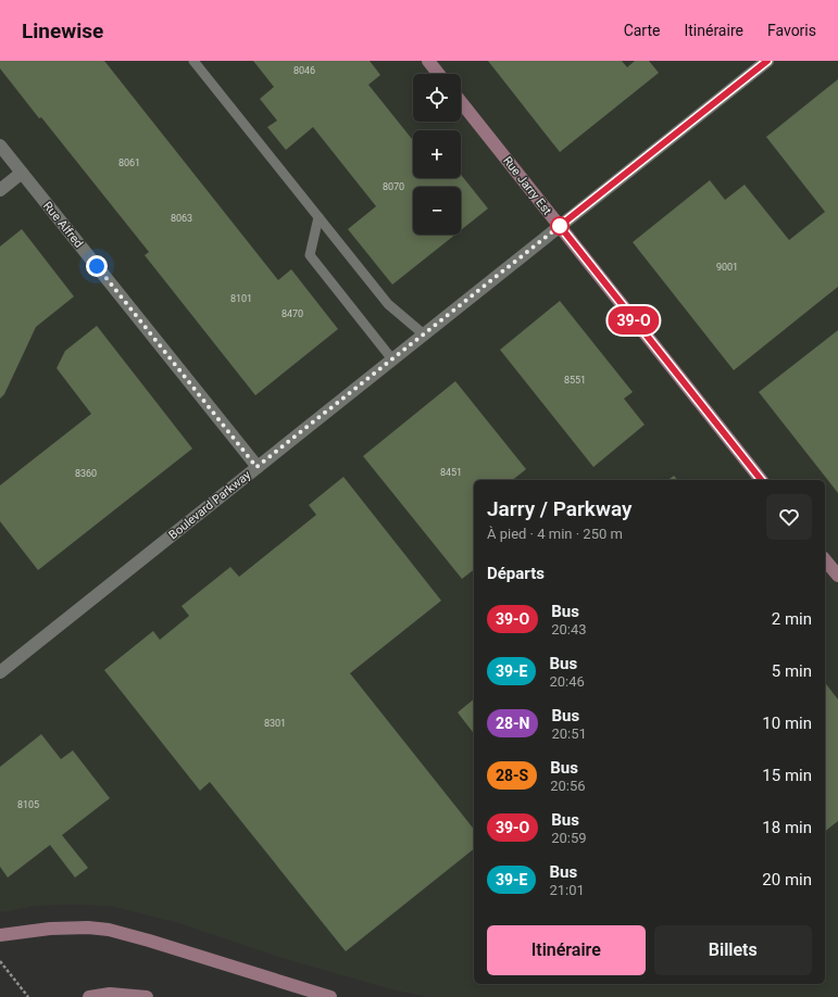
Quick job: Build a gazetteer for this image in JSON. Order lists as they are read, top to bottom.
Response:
{
  "streets": {
    "street": ["Rue Jarry Est", "Rue Alfred", "Boulevard Parkway"]
  },
  "crossings": [
    ["Rue Jarry Est", "Boulevard Parkway"],
    ["Rue Alfred", "Boulevard Parkway"]
  ],
  "lines": ["bus line 39-O"],
  "house_numbers": [
    "8046",
    "8061",
    "8070",
    "8063",
    "9001",
    "8101",
    "8470",
    "8551",
    "8451",
    "8360",
    "8301",
    "8105"
  ],
  "page": {
    "header": "Linewise",
    "nav": ["Carte", "Itinéraire", "Favoris"],
    "on_map": "39-O",
    "map_buttons": ["+", "−"],
    "heading": [
      ["Jarry / Parkway", "À pied · 4 min · 250 m"],
      "Départs"
    ],
    "list": [
      {
        "mark": "39-O",
        "name": "Bus",
        "note": "20:43",
        "value": "2 min"
      },
      {
        "mark": "39-E",
        "name": "Bus",
        "note": "20:46",
        "value": "5 min"
      },
      {
        "mark": "28-N",
        "name": "Bus",
        "note": "20:51",
        "value": "10 min"
      },
      {
        "mark": "28-S",
        "name": "Bus",
        "note": "20:56",
        "value": "15 min"
      },
      {
        "mark": "39-O",
        "name": "Bus",
        "note": "20:59",
        "value": "18 min"
      },
      {
        "mark": "39-E",
        "name": "Bus",
        "note": "21:01",
        "value": "20 min"
      }
    ],
    "buttons": ["Itinéraire", "Billets"]
  }
}
